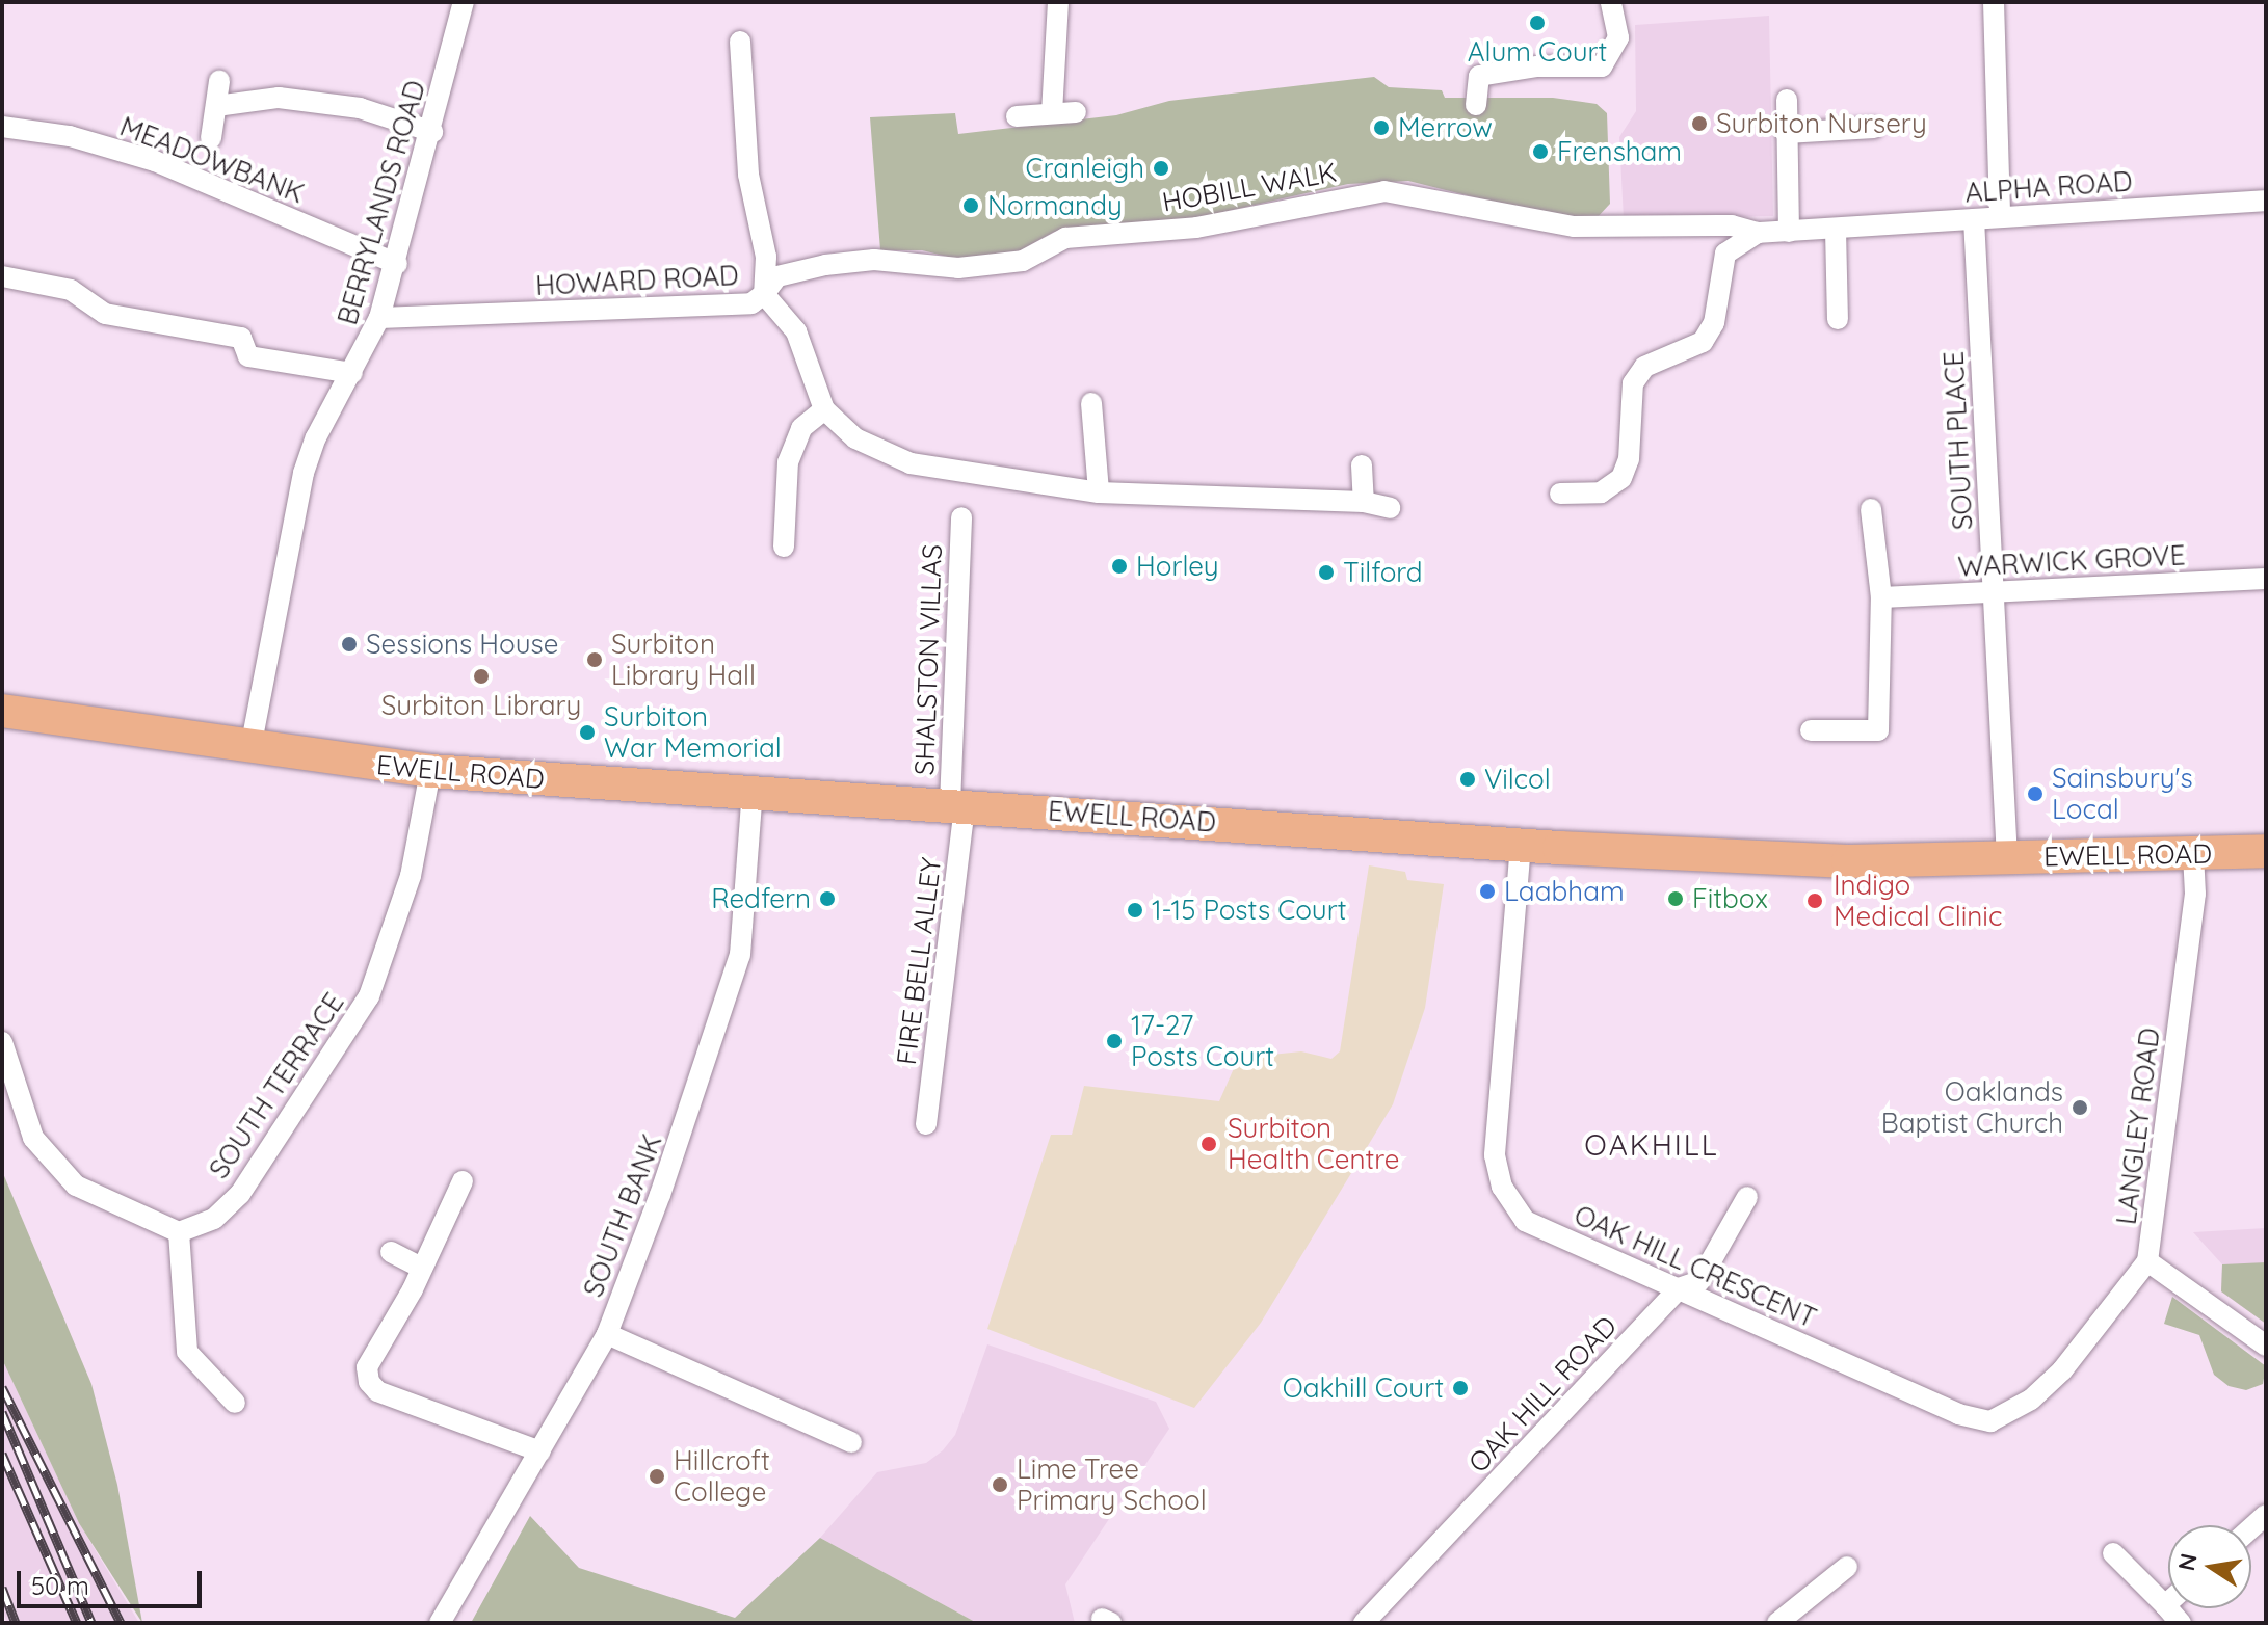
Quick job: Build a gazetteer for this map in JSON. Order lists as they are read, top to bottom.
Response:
{
  "streets": {
    "main road": ["EWELL ROAD"],
    "street": [
      "MEADOWBANK",
      "HOBILL WALK",
      "ALPHA ROAD",
      "BERRYLANDS ROAD",
      "HOWARD ROAD",
      "SOUTH PLACE",
      "WARWICK GROVE",
      "SHALSTON VILLAS",
      "FIRE BELL ALLEY",
      "SOUTH TERRACE",
      "LANGLEY ROAD",
      "SOUTH BANK",
      "OAK HILL CRESCENT",
      "OAK HILL ROAD"
    ]
  },
  "crossings": [
    ["MEADOWBANK", "BERRYLANDS ROAD"],
    ["HOBILL WALK", "ALPHA ROAD"],
    ["HOBILL WALK", "HOWARD ROAD"],
    ["ALPHA ROAD", "SOUTH PLACE"],
    ["BERRYLANDS ROAD", "HOWARD ROAD"],
    ["BERRYLANDS ROAD", "EWELL ROAD"],
    ["SOUTH PLACE", "WARWICK GROVE"],
    ["SOUTH PLACE", "EWELL ROAD"],
    ["SHALSTON VILLAS", "EWELL ROAD"],
    ["SHALSTON VILLAS", "FIRE BELL ALLEY"],
    ["EWELL ROAD", "FIRE BELL ALLEY"],
    ["EWELL ROAD", "SOUTH TERRACE"],
    ["EWELL ROAD", "LANGLEY ROAD"],
    ["EWELL ROAD", "SOUTH BANK"],
    ["EWELL ROAD", "OAK HILL CRESCENT"],
    ["LANGLEY ROAD", "OAK HILL CRESCENT"],
    ["OAK HILL CRESCENT", "OAK HILL ROAD"]
  ],
  "districts": ["OAKHILL"],
  "places": [
    "Alum Court",
    "Surbiton Nursery",
    "Merrow",
    "Frensham",
    "Cranleigh",
    "Normandy",
    "Horley",
    "Tilford",
    "Sessions House",
    "Surbiton Library Hall",
    "Surbiton Library",
    "Surbiton War Memorial",
    "Vilcol",
    "Sainsbury's Local",
    "Laabham",
    "Redfern",
    "Fitbox",
    "Indigo Medical Clinic",
    "1-15 Posts Court",
    "17-27 Posts Court",
    "Oaklands Baptist Church",
    "Surbiton Health Centre",
    "Oakhill Court",
    "Hillcroft College",
    "Lime Tree Primary School"
  ],
  "scale_bar": "50 m",
  "north": "left"
}
